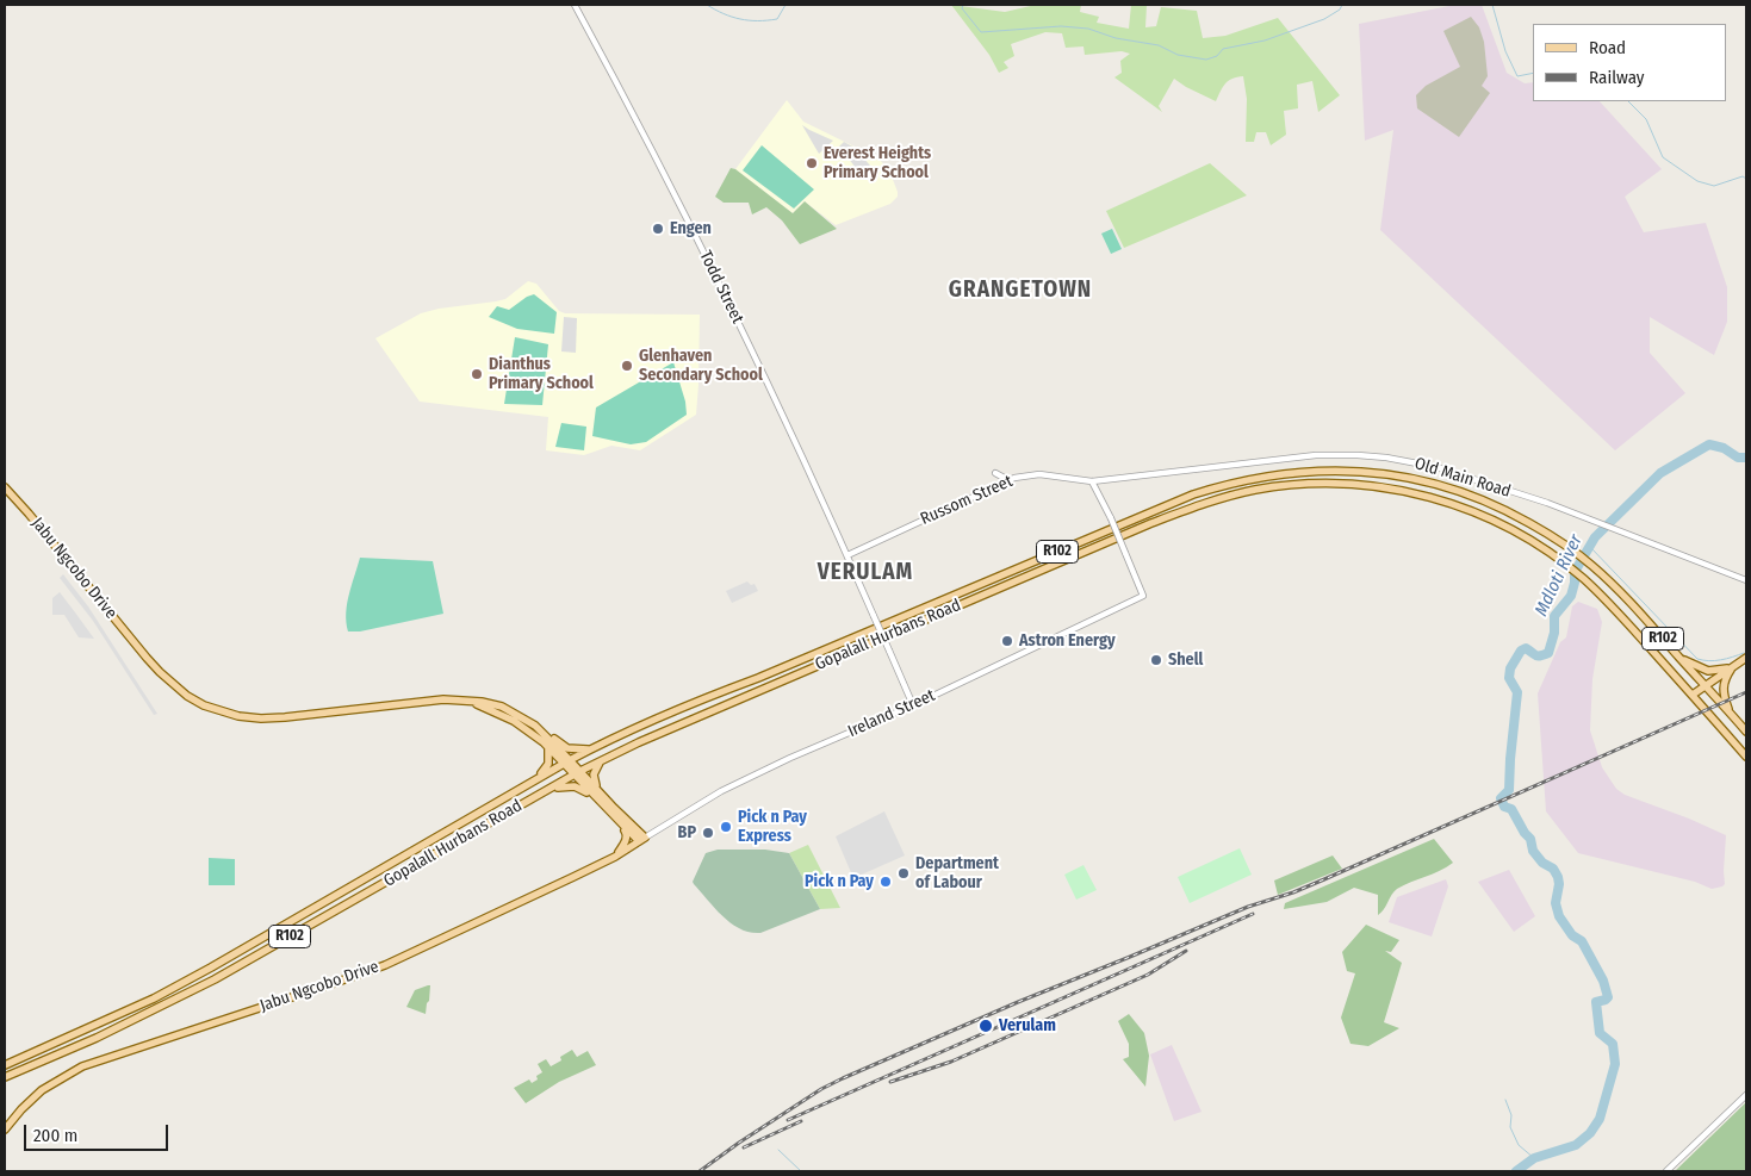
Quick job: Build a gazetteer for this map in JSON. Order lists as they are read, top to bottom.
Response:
{
  "streets": {
    "main road": ["R102", "Jabu Ngcobo Drive", "Gopalall Hurbans Road"],
    "street": [
      "Todd Street",
      "Old Main Road",
      "Russom Street",
      "Ireland Street"
    ]
  },
  "crossings": [
    ["Todd Street", "Russom Street"],
    ["Todd Street", "Ireland Street"],
    ["Old Main Road", "Russom Street"],
    ["Old Main Road", "Ireland Street"],
    ["Russom Street", "Ireland Street"],
    ["Jabu Ngcobo Drive", "Gopalall Hurbans Road"],
    ["Jabu Ngcobo Drive", "Ireland Street"]
  ],
  "districts": ["GRANGETOWN", "VERULAM"],
  "water": ["Mdloti River"],
  "places": [
    "Everest Heights Primary School",
    "Engen",
    "Glenhaven Secondary School",
    "Dianthus Primary School",
    "Astron Energy",
    "Shell",
    "Pick n Pay Express",
    "BP",
    "Department of Labour",
    "Pick n Pay",
    "Verulam"
  ],
  "legend": ["Road", "Railway"],
  "scale_bar": "200 m"
}
